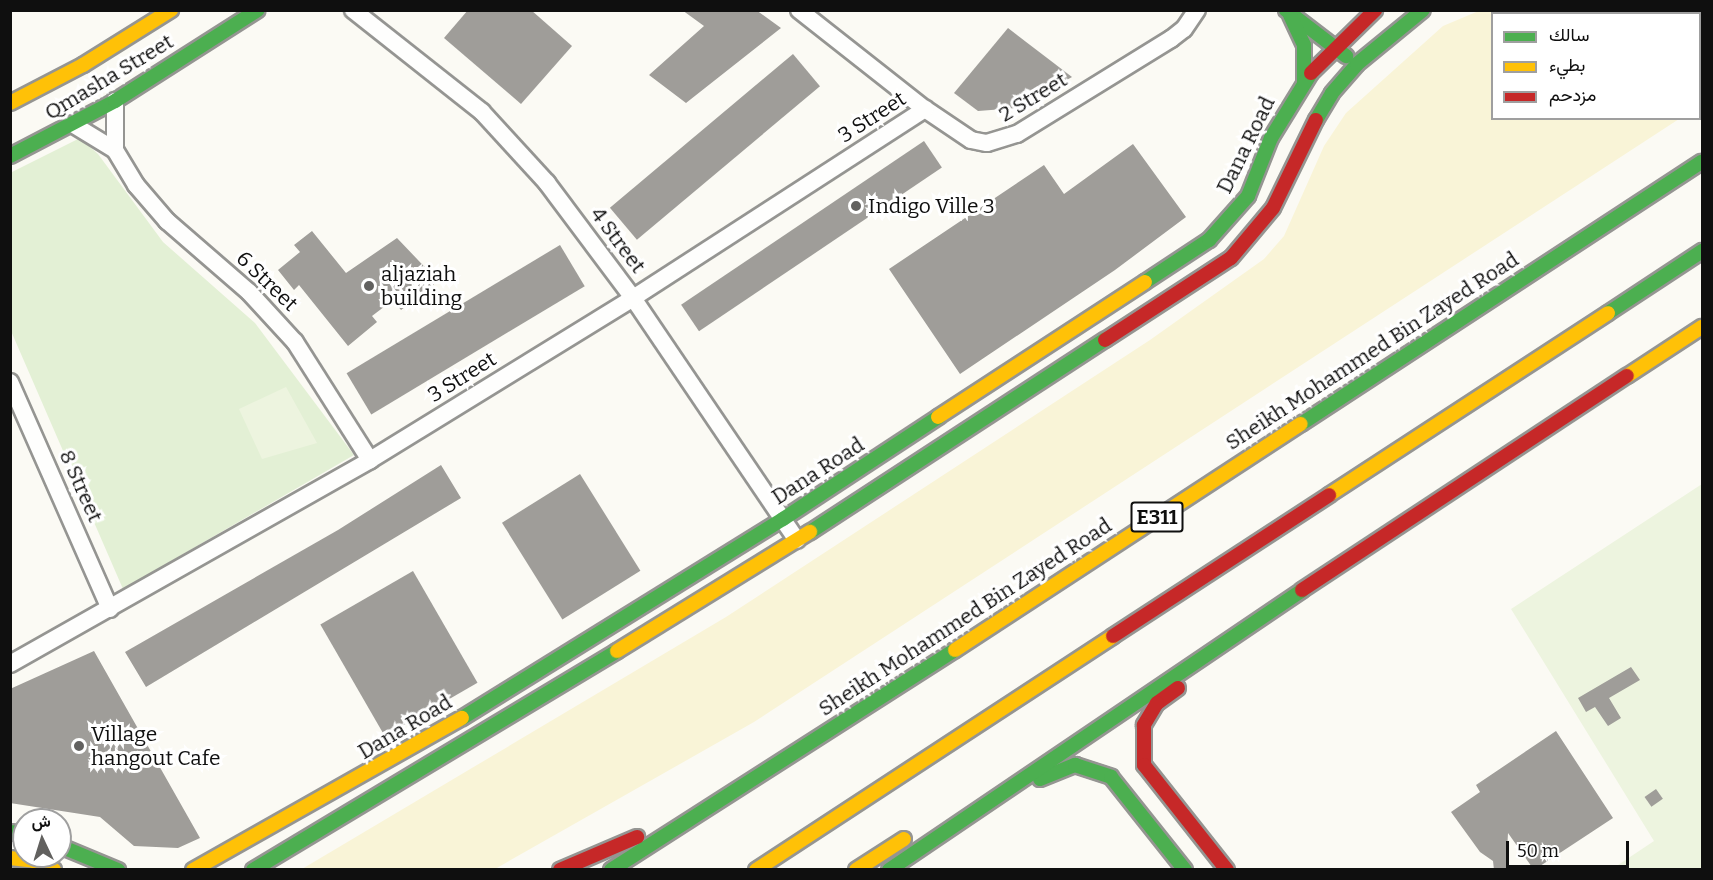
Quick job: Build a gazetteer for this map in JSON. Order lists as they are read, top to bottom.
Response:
{
  "streets": {
    "main road": [
      "Qmasha Street",
      "Dana Road",
      "Sheikh Mohammed Bin Zayed Road",
      "E311"
    ],
    "street": [
      "2 Street",
      "3 Street",
      "4 Street",
      "6 Street",
      "8 Street"
    ]
  },
  "crossings": [
    ["Qmasha Street", "6 Street"],
    ["2 Street", "3 Street"],
    ["3 Street", "4 Street"],
    ["3 Street", "6 Street"],
    ["3 Street", "8 Street"],
    ["Dana Road", "4 Street"]
  ],
  "places": ["Indigo Ville 3", "aljaziah building", "Village hangout Cafe"],
  "legend": ["سالك", "بطيء", "مزدحم"],
  "scale_bar": "50 m",
  "north": "top"
}
